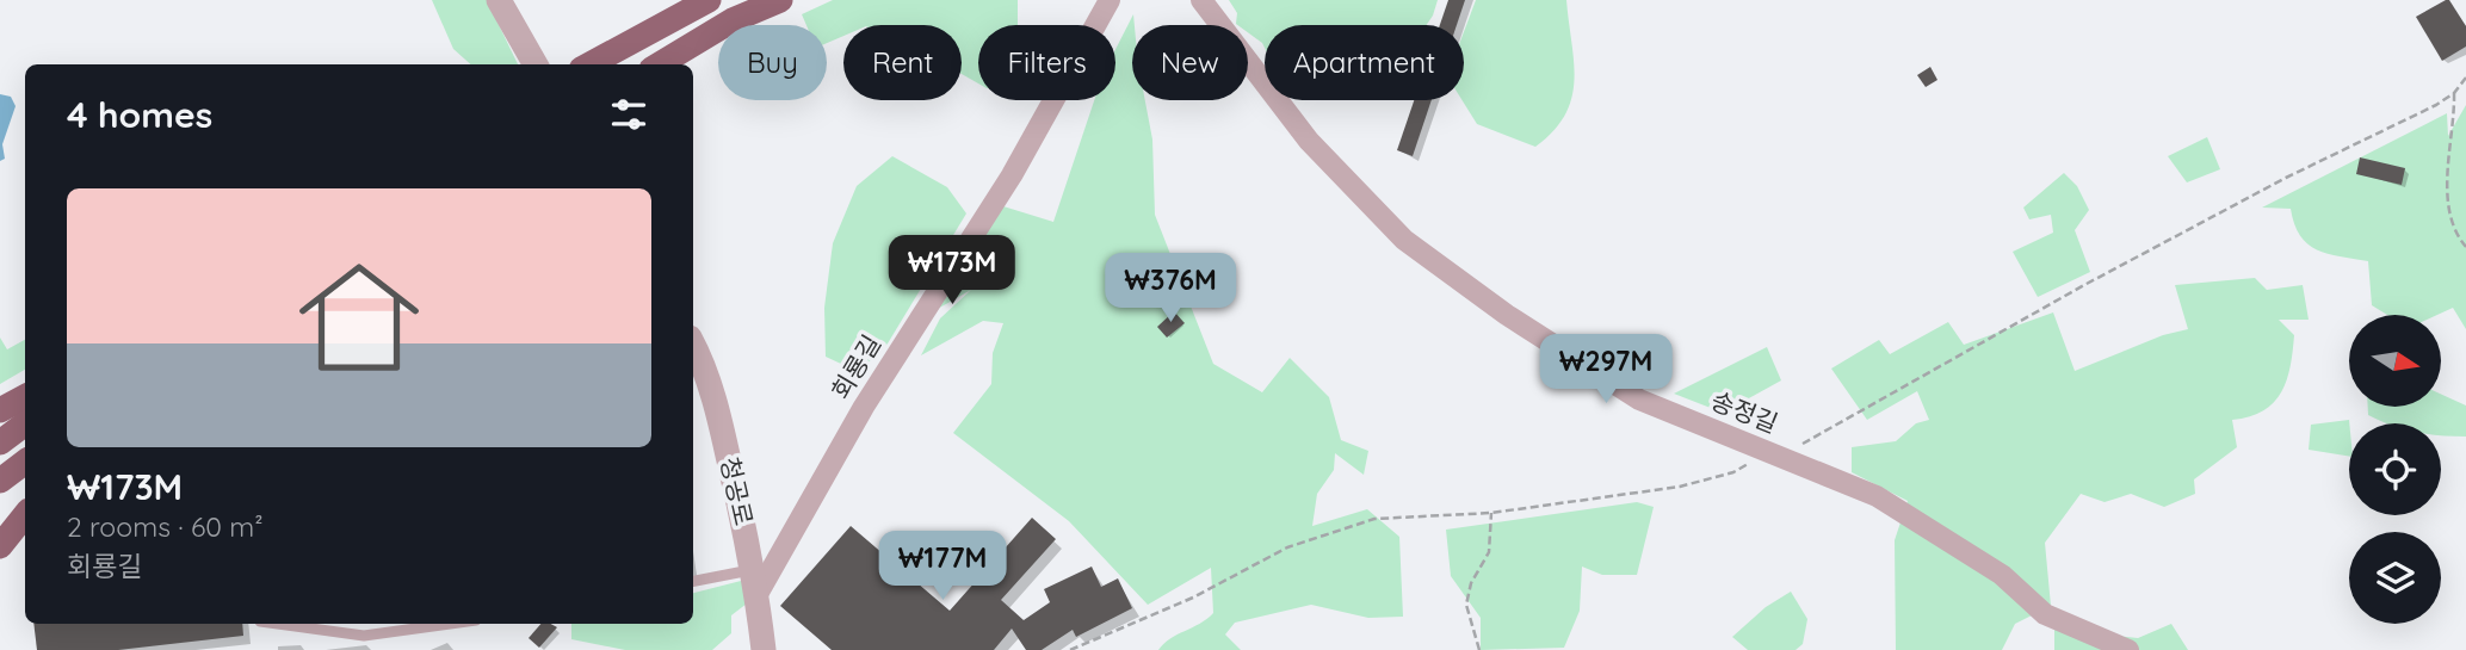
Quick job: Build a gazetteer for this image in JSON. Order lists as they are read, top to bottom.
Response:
{
  "streets": {
    "street": ["회룡길", "송정길", "청공로"]
  },
  "crossings": [
    ["회룡길", "청공로"]
  ],
  "north": "right",
  "page": {
    "chip": [
      "Buy",
      "Rent",
      "Filters",
      "New",
      "Apartment"
    ],
    "heading": "4 homes",
    "list": [
      {
        "name": "₩173M",
        "note": "2 rooms · 60 m² · 회룡길"
      }
    ],
    "price": [
      "₩173M",
      "₩376M",
      "₩297M",
      "₩177M"
    ]
  }
}
